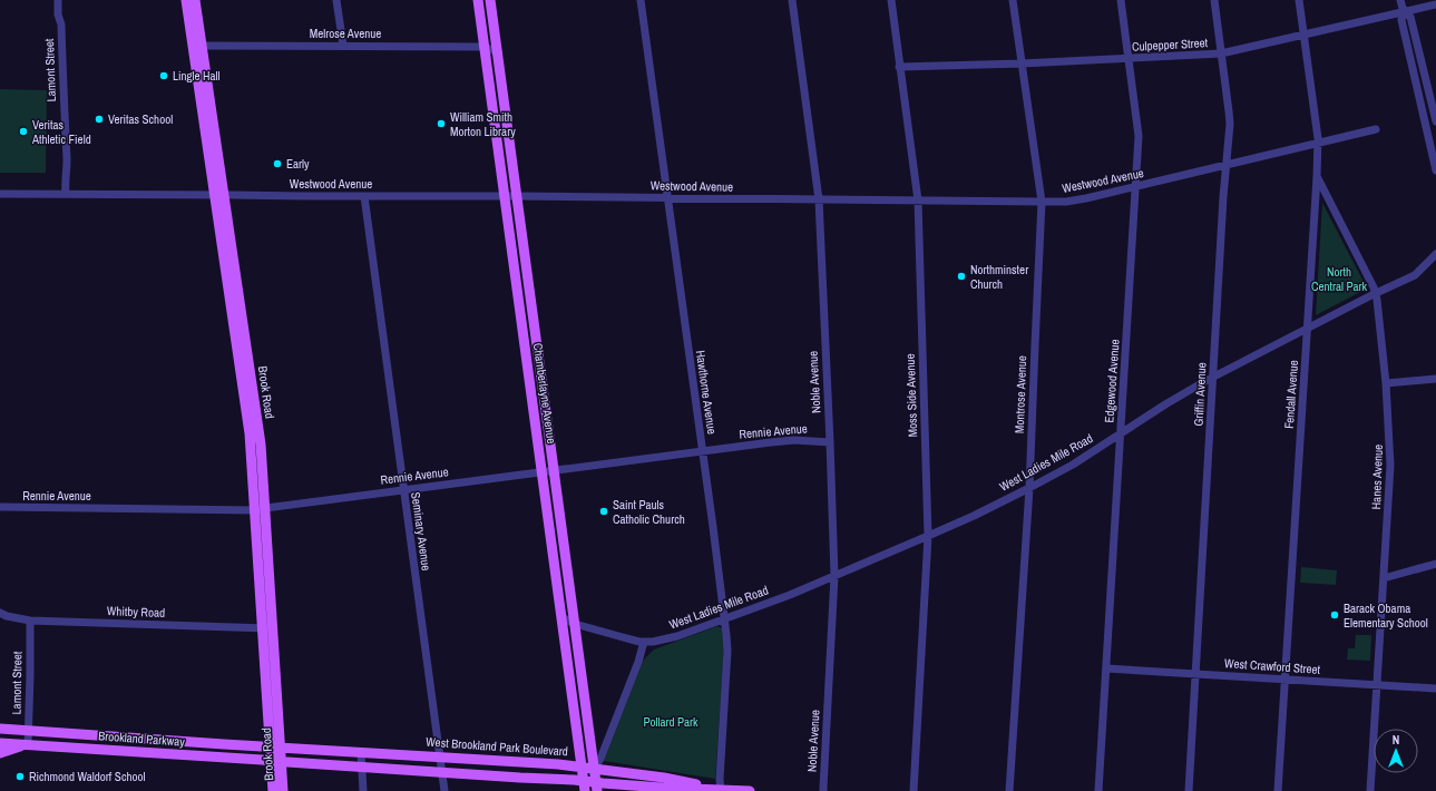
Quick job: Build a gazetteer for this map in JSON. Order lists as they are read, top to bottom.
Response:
{
  "streets": {
    "main road": [
      "Brook Road",
      "Chamberlayne Avenue",
      "Brookland Parkway",
      "West Brookland Park Boulevard"
    ],
    "street": [
      "Melrose Avenue",
      "Culpepper Street",
      "Lamont Street",
      "Westwood Avenue",
      "Edgewood Avenue",
      "Noble Avenue",
      "Hawthorne Avenue",
      "Montrose Avenue",
      "Griffin Avenue",
      "Fendall Avenue",
      "Moss Side Avenue",
      "Rennie Avenue",
      "West Ladies Mile Road",
      "Hanes Avenue",
      "Seminary Avenue",
      "Whitby Road",
      "West Crawford Street"
    ]
  },
  "crossings": [
    ["Melrose Avenue", "Brook Road"],
    ["Melrose Avenue", "Chamberlayne Avenue"],
    ["Culpepper Street", "Edgewood Avenue"],
    ["Culpepper Street", "Montrose Avenue"],
    ["Culpepper Street", "Griffin Avenue"],
    ["Culpepper Street", "Fendall Avenue"],
    ["Culpepper Street", "Moss Side Avenue"],
    ["Lamont Street", "Westwood Avenue"],
    ["Lamont Street", "Whitby Road"],
    ["Lamont Street", "Brookland Parkway"],
    ["Westwood Avenue", "Edgewood Avenue"],
    ["Westwood Avenue", "Noble Avenue"],
    ["Westwood Avenue", "Brook Road"],
    ["Westwood Avenue", "Hawthorne Avenue"],
    ["Westwood Avenue", "Chamberlayne Avenue"],
    ["Westwood Avenue", "Montrose Avenue"],
    ["Westwood Avenue", "Griffin Avenue"],
    ["Westwood Avenue", "Fendall Avenue"],
    ["Westwood Avenue", "Moss Side Avenue"],
    ["Westwood Avenue", "Seminary Avenue"],
    ["Edgewood Avenue", "West Ladies Mile Road"],
    ["Edgewood Avenue", "West Crawford Street"],
    ["Noble Avenue", "Rennie Avenue"],
    ["Noble Avenue", "West Ladies Mile Road"],
    ["Brook Road", "Rennie Avenue"],
    ["Brook Road", "Whitby Road"],
    ["Brook Road", "Brookland Parkway"],
    ["Brook Road", "West Brookland Park Boulevard"],
    ["Hawthorne Avenue", "Rennie Avenue"],
    ["Hawthorne Avenue", "West Ladies Mile Road"],
    ["Hawthorne Avenue", "West Brookland Park Boulevard"],
    ["Chamberlayne Avenue", "Rennie Avenue"],
    ["Chamberlayne Avenue", "West Ladies Mile Road"],
    ["Chamberlayne Avenue", "West Brookland Park Boulevard"],
    ["Montrose Avenue", "West Ladies Mile Road"],
    ["Griffin Avenue", "West Ladies Mile Road"],
    ["Griffin Avenue", "West Crawford Street"],
    ["Fendall Avenue", "West Ladies Mile Road"],
    ["Fendall Avenue", "Hanes Avenue"],
    ["Fendall Avenue", "West Crawford Street"],
    ["Moss Side Avenue", "West Ladies Mile Road"],
    ["Rennie Avenue", "Seminary Avenue"],
    ["West Ladies Mile Road", "Hanes Avenue"],
    ["Hanes Avenue", "West Crawford Street"],
    ["Seminary Avenue", "West Brookland Park Boulevard"],
    ["Brookland Parkway", "West Brookland Park Boulevard"]
  ],
  "parks": ["North Central Park", "Pollard Park"],
  "places": [
    "Lingle Hall",
    "Veritas School",
    "William Smith Morton Library",
    "Veritas Athletic Field",
    "Early",
    "Northminster Church",
    "Saint Pauls Catholic Church",
    "Barack Obama Elementary School",
    "Richmond Waldorf School"
  ],
  "north": "top"
}
